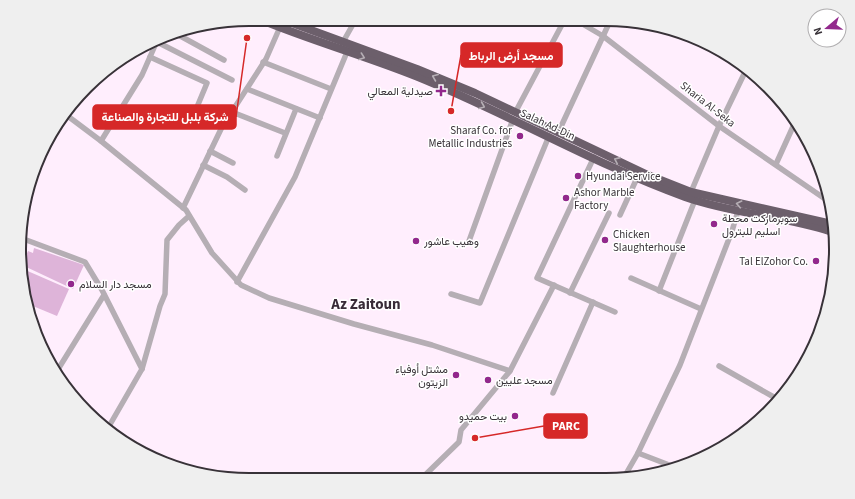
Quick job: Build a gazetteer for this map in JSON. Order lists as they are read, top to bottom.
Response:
{
  "streets": {
    "highway": ["Salah Ad-Din"],
    "street": ["Sharia Al-Seka"]
  },
  "districts": ["Az Zaitoun"],
  "places": {
    "other": [
      "شركة بلبل للتجارة والصناعة",
      "مسجد أرض الرباط",
      "Sharaf Co. for Metallic Industries",
      "Hyundai Service",
      "Ashor Marble Factory",
      "سوبرماركت محطة اسليم للبترول",
      "Chicken Slaughterhouse",
      "وهيب عاشور",
      "Tal ElZohor Co.",
      "مسجد دار السلام",
      "مشتل أوفياء الزيتون",
      "مسجد عليين",
      "بيت حميدو",
      "PARC"
    ],
    "health": ["صيدلية المعالي"]
  },
  "north": "left"
}
